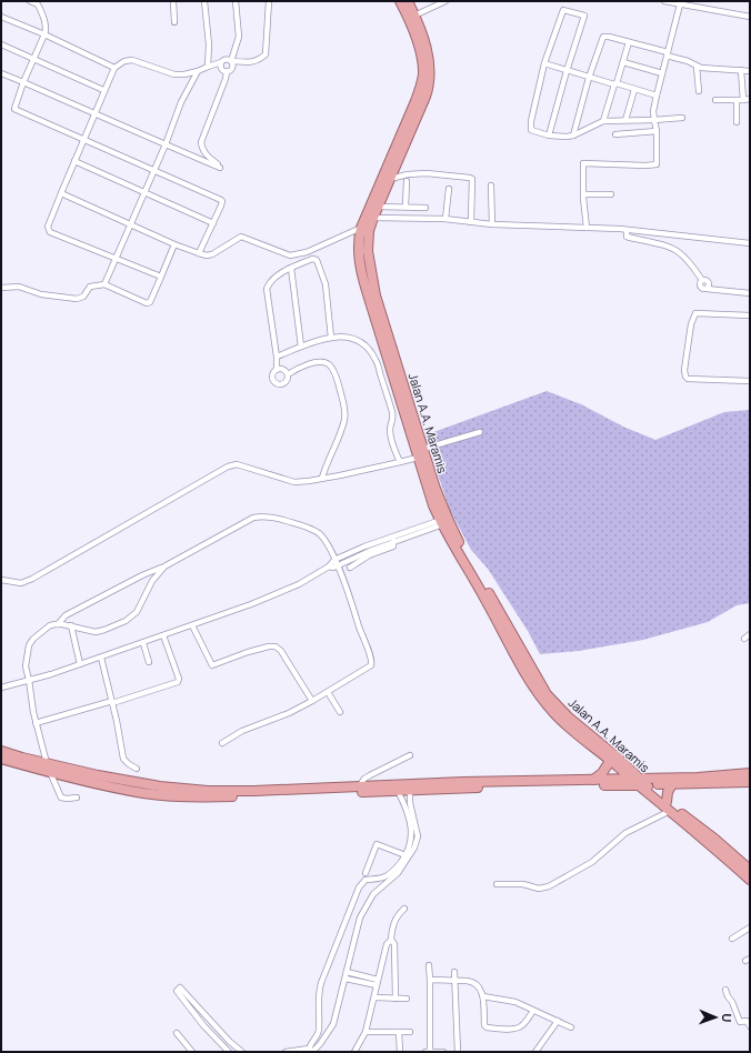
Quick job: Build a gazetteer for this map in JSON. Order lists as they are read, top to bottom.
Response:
{
  "streets": {
    "highway": ["Jalan A.A. Maramis"]
  },
  "north": "right"
}
